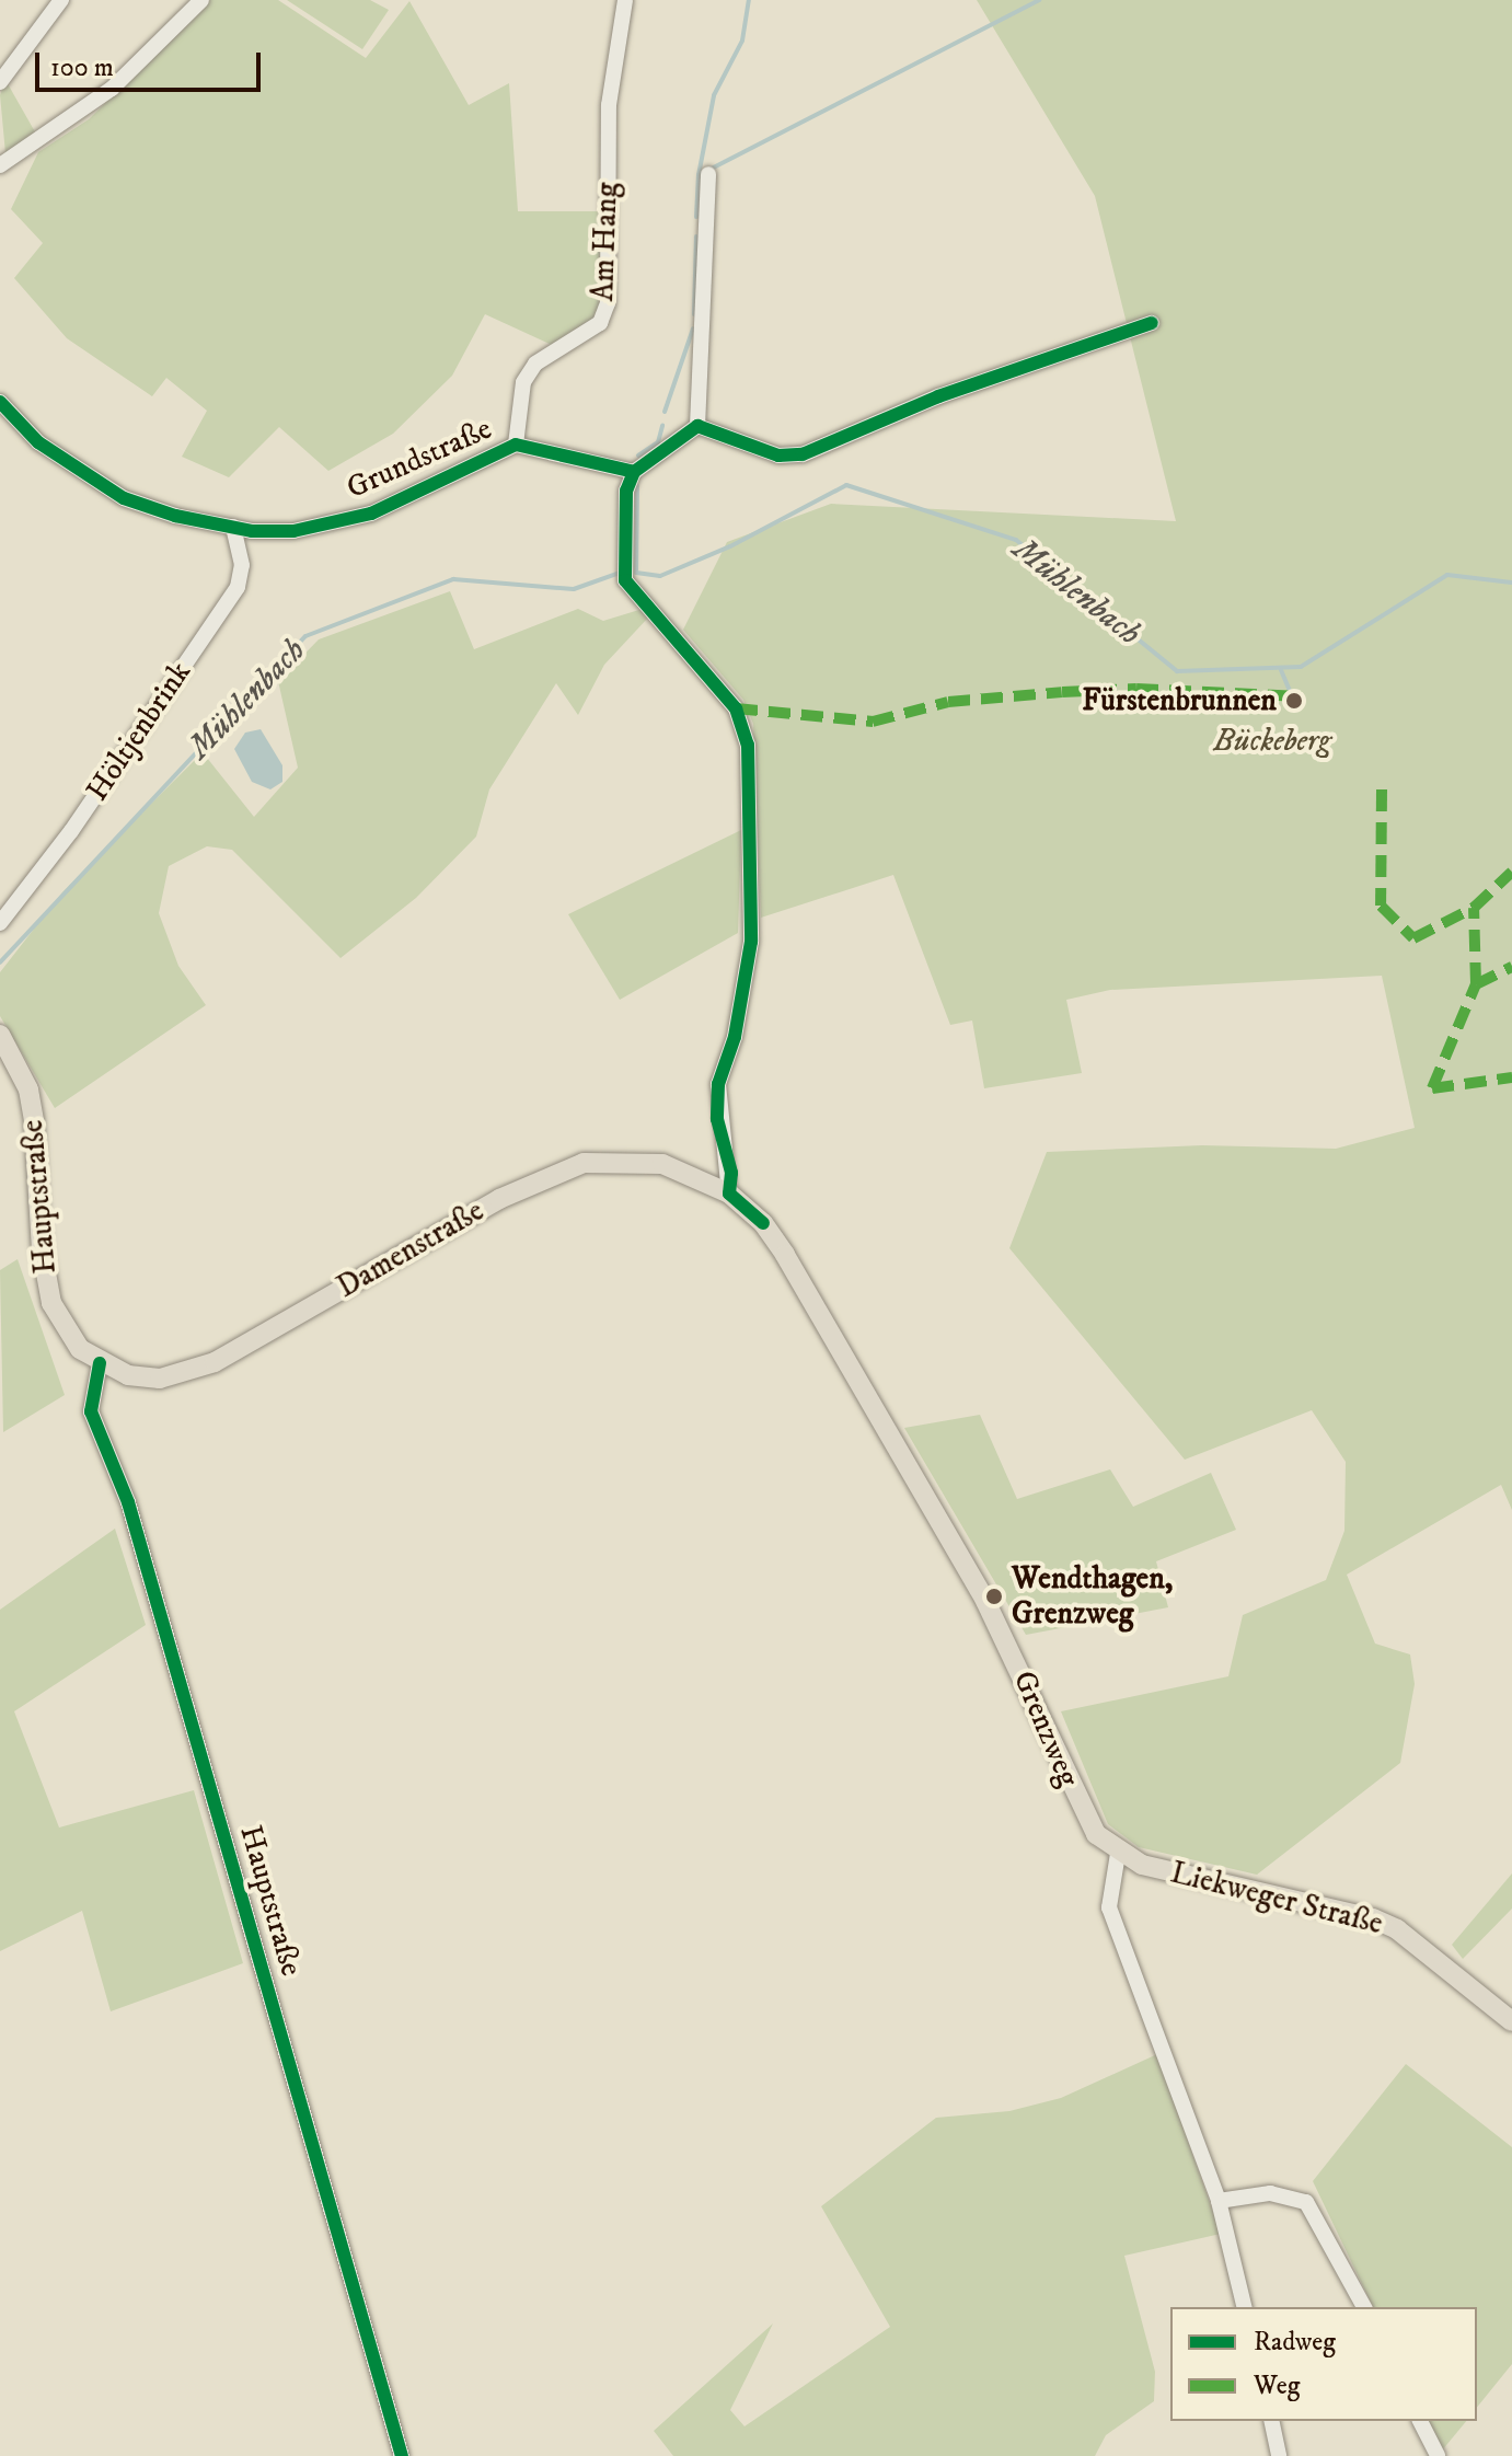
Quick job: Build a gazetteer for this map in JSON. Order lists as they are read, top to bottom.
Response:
{
  "streets": {
    "main road": [
      "Hauptstraße",
      "Damenstraße",
      "Grenzweg",
      "Liekweger Straße"
    ],
    "street": ["Am Hang", "Grundstraße", "Höltjenbrink"]
  },
  "crossings": [
    ["Am Hang", "Grundstraße"],
    ["Grundstraße", "Höltjenbrink"],
    ["Hauptstraße", "Damenstraße"],
    ["Damenstraße", "Grenzweg"],
    ["Grenzweg", "Liekweger Straße"]
  ],
  "water": ["Mühlenbach"],
  "parks": ["Bückeberg"],
  "places": ["Fürstenbrunnen", "Wendthagen, Grenzweg"],
  "legend": ["Radweg", "Weg"],
  "scale_bar": "100 m"
}
